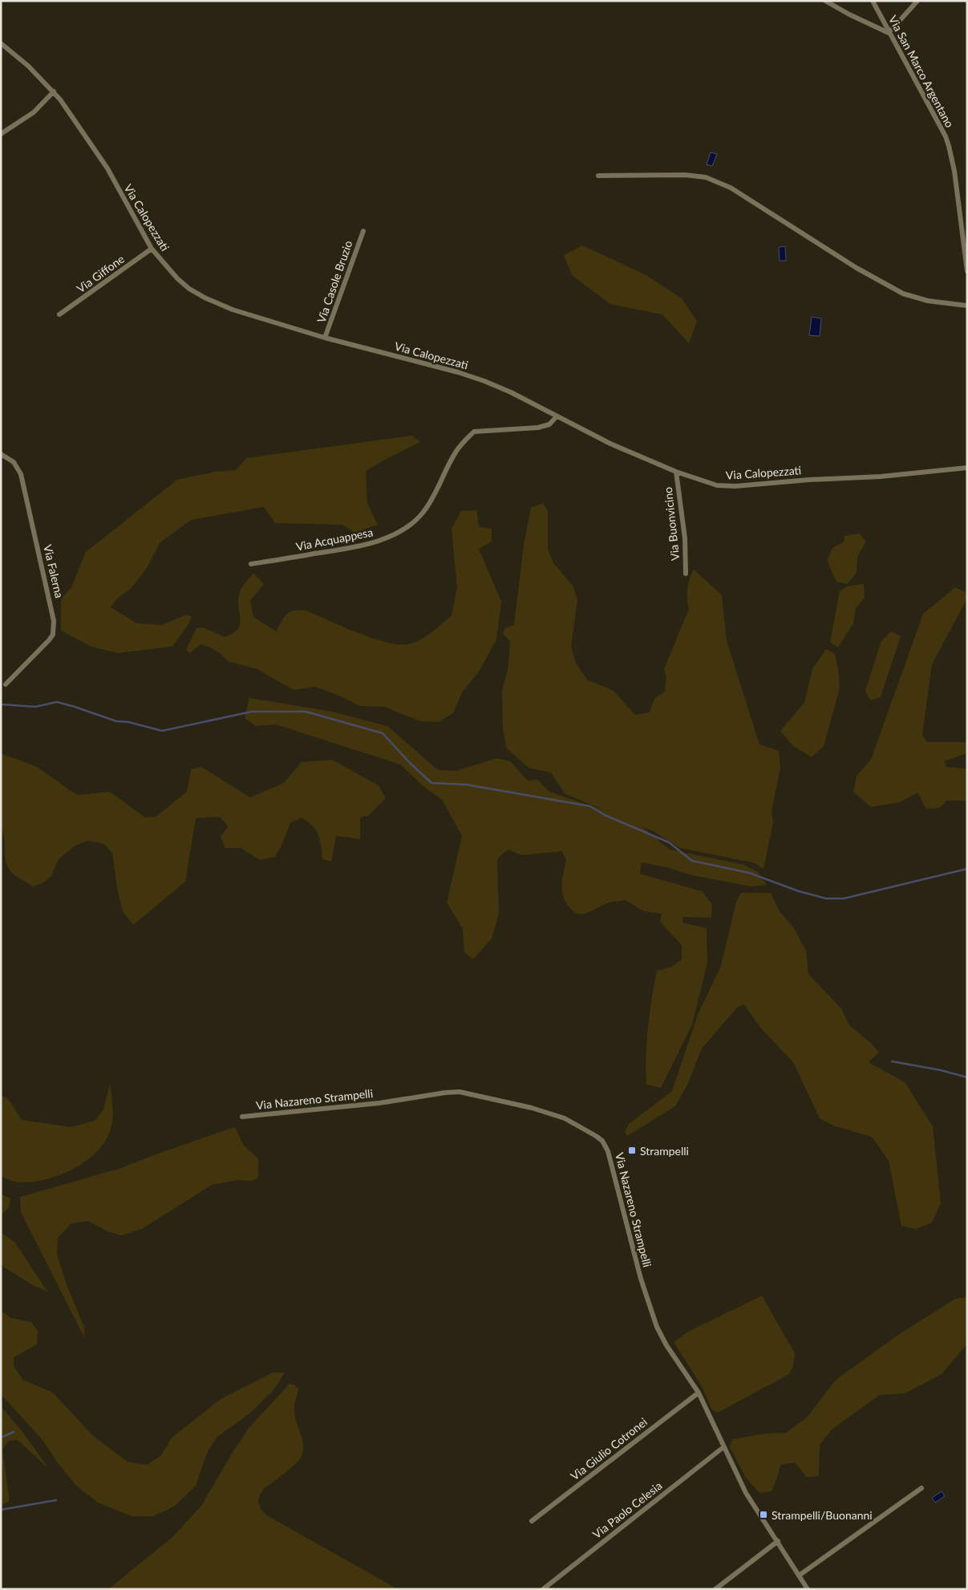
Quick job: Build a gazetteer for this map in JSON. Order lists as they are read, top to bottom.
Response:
{
  "streets": {
    "street": [
      "Via San Marco Argentano",
      "Via Calopezzati",
      "Via Giffone",
      "Via Casole Bruzio",
      "Via Buonvicino",
      "Via Acquappesa",
      "Via Falerna",
      "Via Nazareno Strampelli",
      "Via Giulio Cotronei",
      "Via Paolo Celesia"
    ]
  },
  "crossings": [
    ["Via Calopezzati", "Via Giffone"],
    ["Via Calopezzati", "Via Casole Bruzio"],
    ["Via Calopezzati", "Via Buonvicino"],
    ["Via Calopezzati", "Via Acquappesa"],
    ["Via Nazareno Strampelli", "Via Giulio Cotronei"],
    ["Via Nazareno Strampelli", "Via Paolo Celesia"]
  ],
  "places": {
    "transit": ["Strampelli", "Strampelli/Buonanni"]
  }
}
